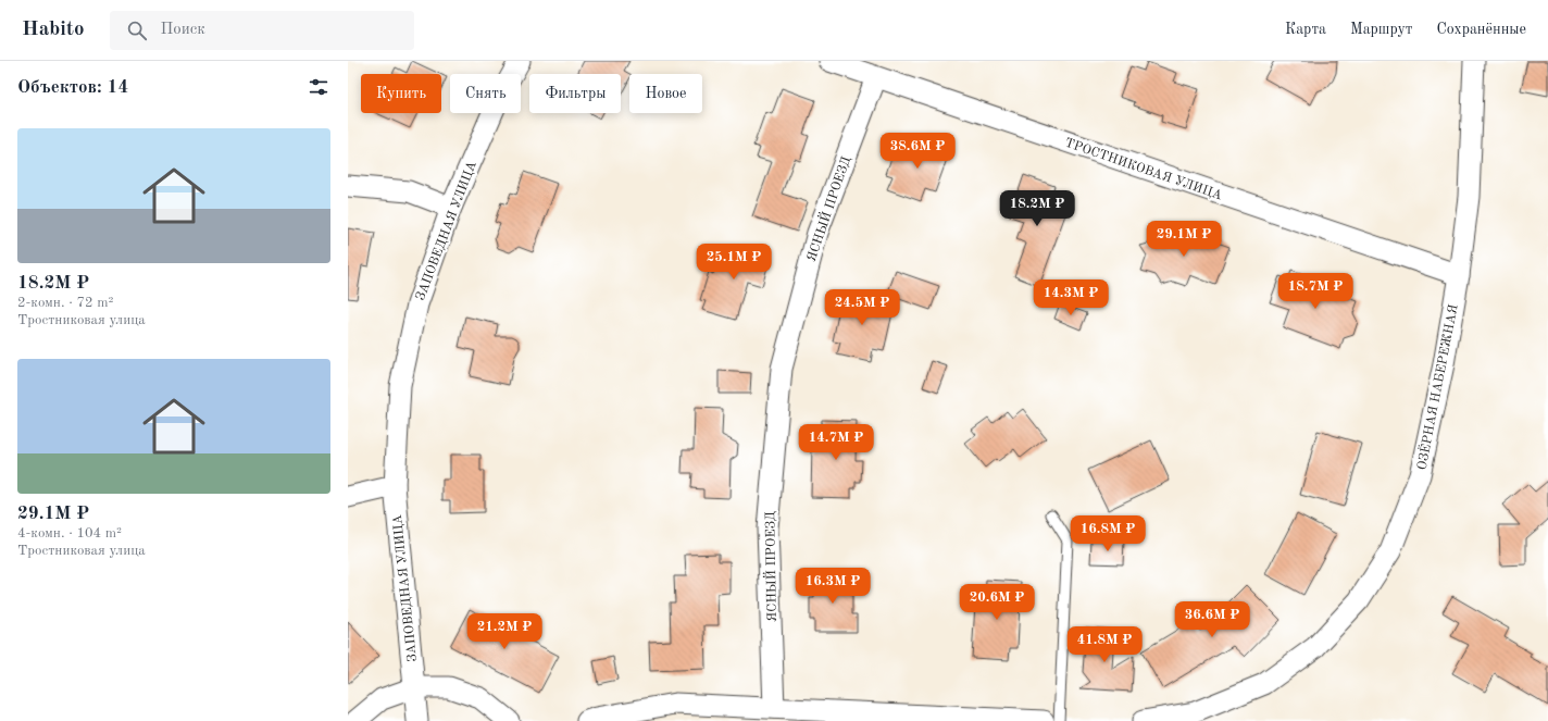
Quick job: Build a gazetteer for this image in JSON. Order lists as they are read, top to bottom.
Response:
{
  "streets": {
    "street": [
      "ТРОСТНИКОВАЯ УЛИЦА",
      "ЯСНЫЙ ПРОЕЗД",
      "ЗАПОВЕДНАЯ УЛИЦА",
      "ОЗЁРНАЯ НАБЕРЕЖНАЯ"
    ]
  },
  "crossings": [
    ["ТРОСТНИКОВАЯ УЛИЦА", "ЯСНЫЙ ПРОЕЗД"],
    ["ТРОСТНИКОВАЯ УЛИЦА", "ОЗЁРНАЯ НАБЕРЕЖНАЯ"]
  ],
  "page": {
    "header": "Habito",
    "search": "Поиск",
    "nav": ["Карта", "Маршрут", "Сохранённые"],
    "heading": "Объектов: 14",
    "chip": [
      "Купить",
      "Снять",
      "Фильтры",
      "Новое"
    ],
    "list": [
      {
        "name": "18.2M ₽",
        "note": "2-комн. · 72 m² · Тростниковая улица"
      },
      {
        "name": "29.1M ₽",
        "note": "4-комн. · 104 m² · Тростниковая улица"
      }
    ],
    "price": [
      "38.6M ₽",
      "18.2M ₽",
      "29.1M ₽",
      "25.1M ₽",
      "18.7M ₽",
      "14.3M ₽",
      "24.5M ₽",
      "14.7M ₽",
      "16.8M ₽",
      "16.3M ₽",
      "20.6M ₽",
      "36.6M ₽",
      "21.2M ₽",
      "41.8M ₽"
    ]
  }
}
